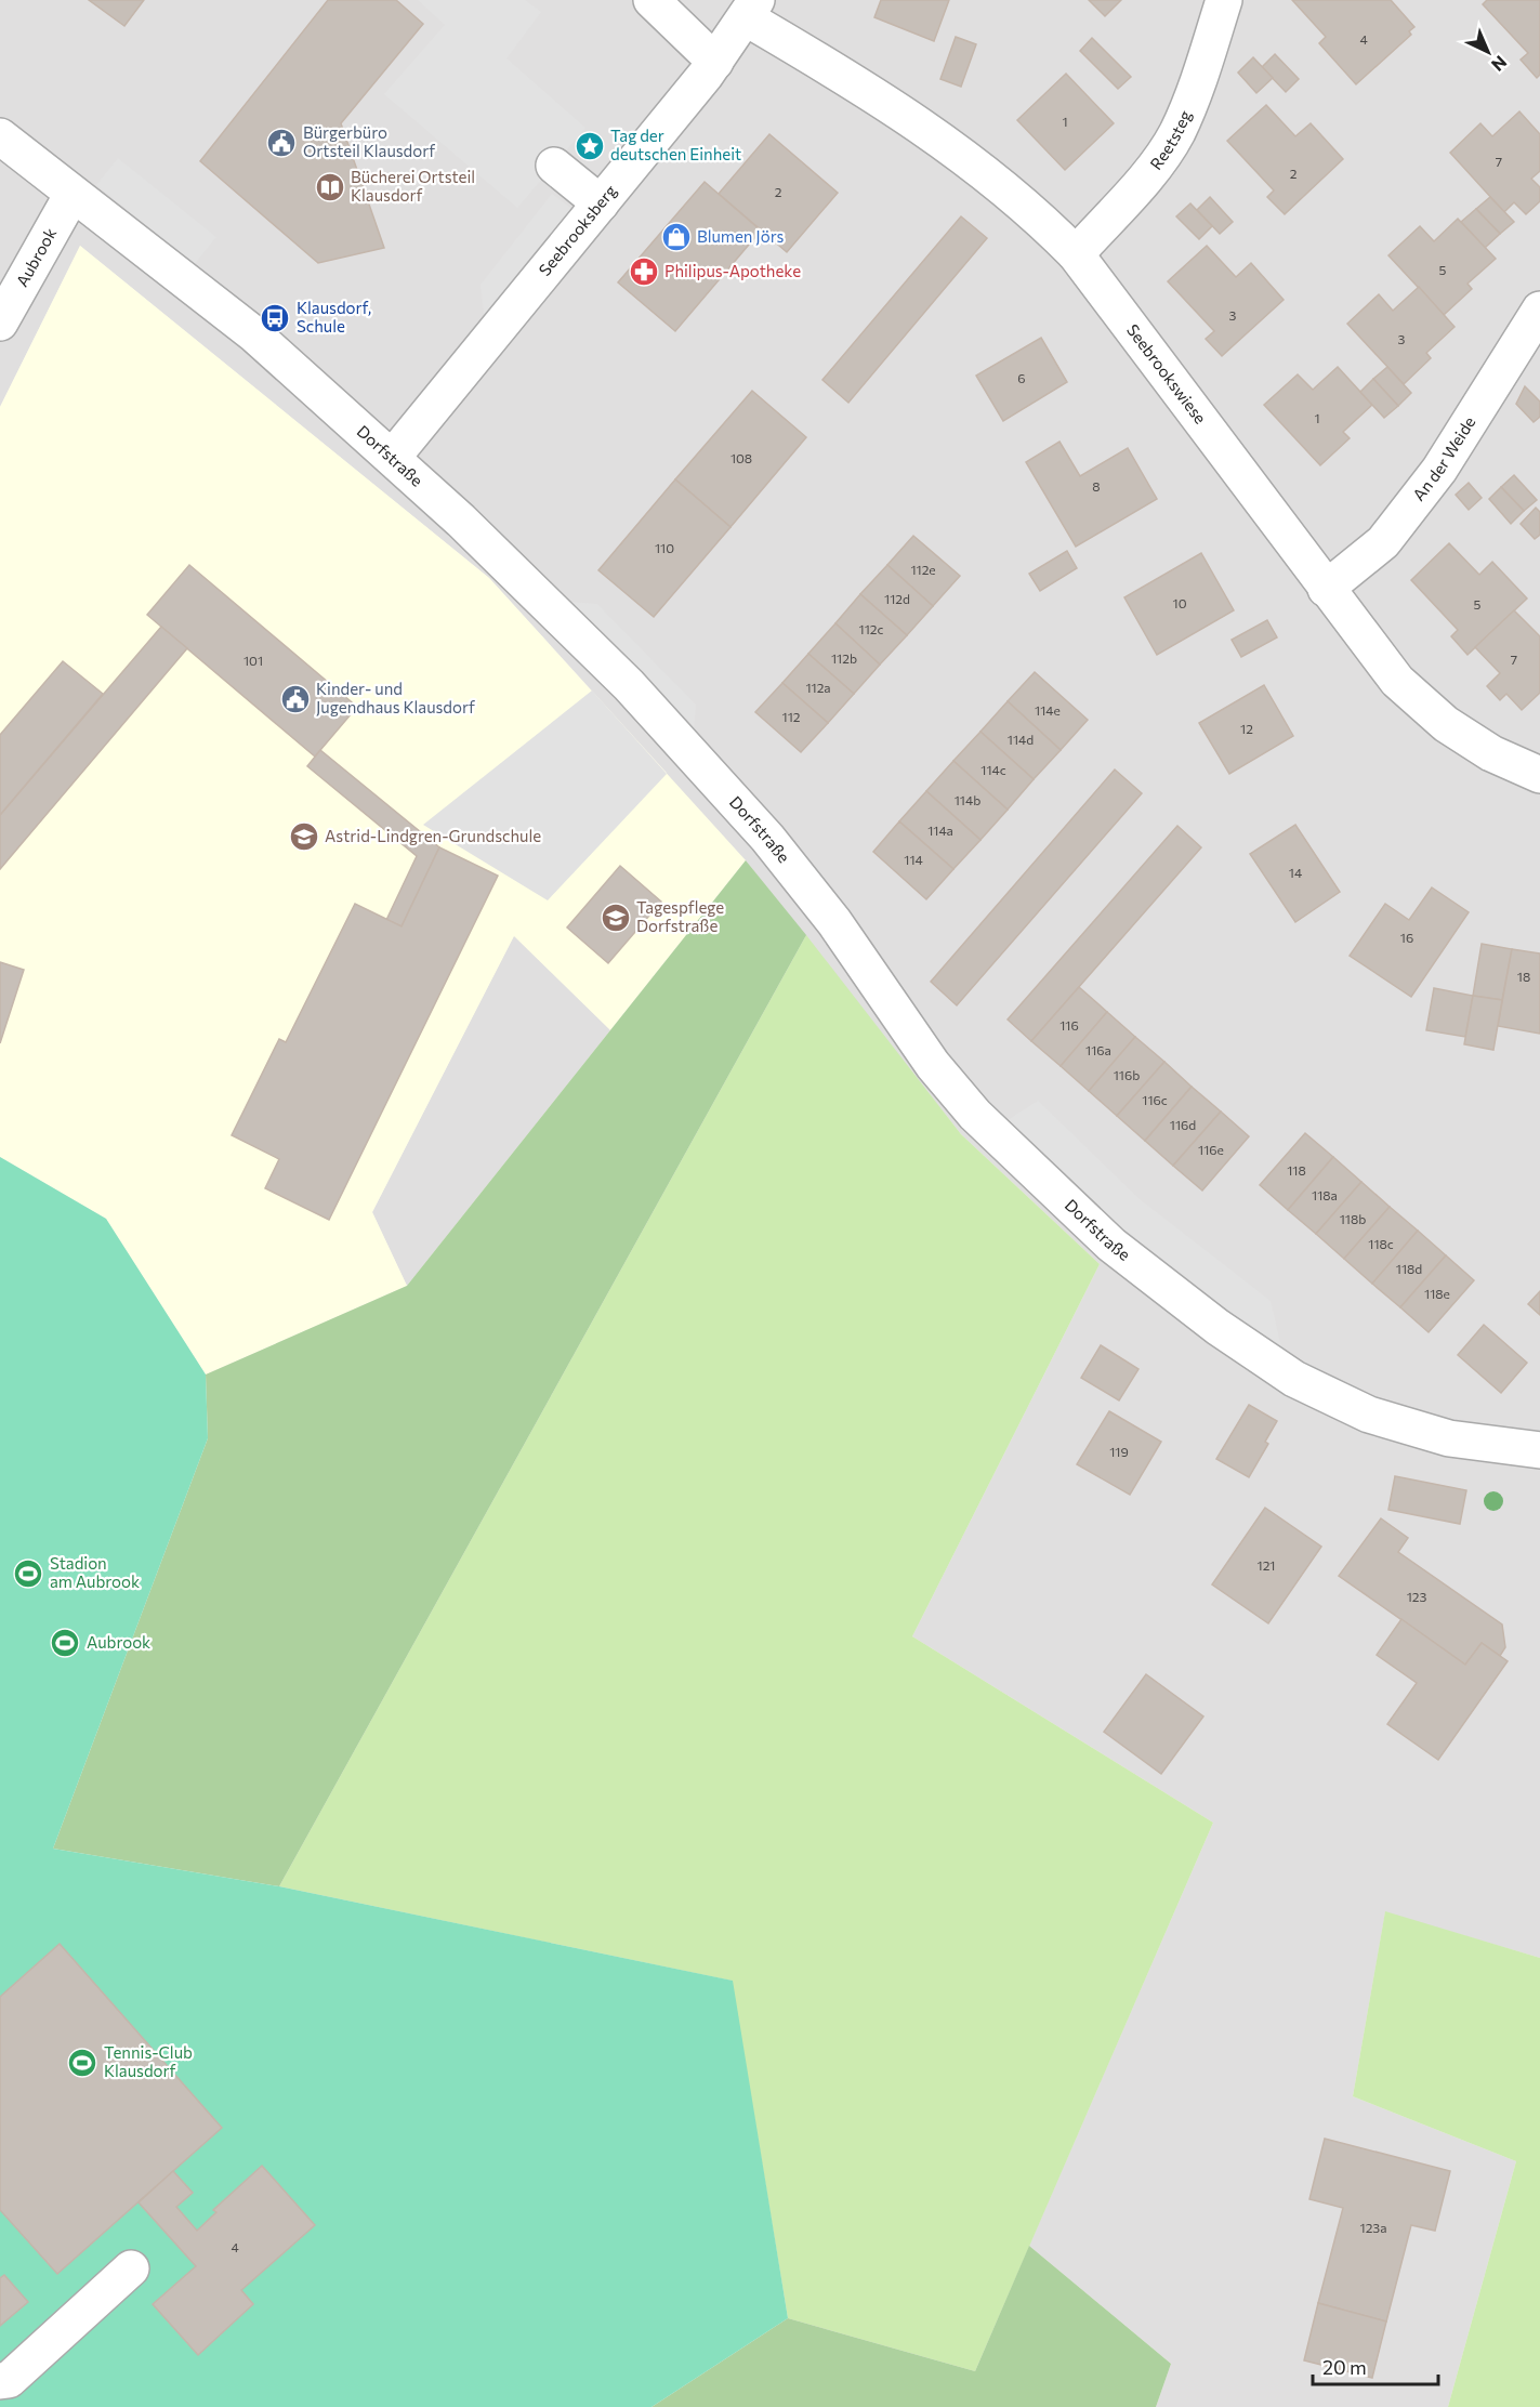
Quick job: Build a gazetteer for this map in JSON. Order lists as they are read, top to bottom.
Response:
{
  "streets": {
    "street": [
      "Reetsteg",
      "Seebrooksberg",
      "Aubrook",
      "Seebrookswiese",
      "Dorfstraße",
      "An der Weide"
    ]
  },
  "crossings": [
    ["Reetsteg", "Seebrookswiese"],
    ["Seebrooksberg", "Seebrookswiese"],
    ["Seebrooksberg", "Dorfstraße"],
    ["Aubrook", "Dorfstraße"],
    ["Seebrookswiese", "An der Weide"]
  ],
  "places": {
    "public building": ["Bürgerbüro Ortsteil Klausdorf", "Kinder- und Jugendhaus Klausdorf"],
    "place": ["Tag der deutschen Einheit"],
    "library": ["Bücherei Ortsteil Klausdorf"],
    "shop": ["Blumen Jörs"],
    "pharmacy": ["Philipus-Apotheke"],
    "bus stop": ["Klausdorf, Schule"],
    "school or university": ["Astrid-Lindgren-Grundschule", "Tagespflege Dorfstraße"],
    "sports": ["Stadion am Aubrook", "Aubrook", "Tennis-Club Klausdorf"]
  },
  "house_numbers": [
    "4",
    "1",
    "7",
    "2",
    "2",
    "5",
    "3",
    "3",
    "6",
    "1",
    "108",
    "8",
    "110",
    "112e",
    "112d",
    "10",
    "5",
    "112c",
    "112b",
    "7",
    "101",
    "112a",
    "114e",
    "112",
    "12",
    "114d",
    "114c",
    "114b",
    "114a",
    "114",
    "14",
    "16",
    "18",
    "116",
    "116a",
    "116b",
    "116c",
    "116d",
    "116e",
    "118",
    "118a",
    "118b",
    "118c",
    "118d",
    "118e",
    "119",
    "121",
    "123",
    "123a",
    "4"
  ],
  "scale_bar": "20 m",
  "north": "bottom right"
}
